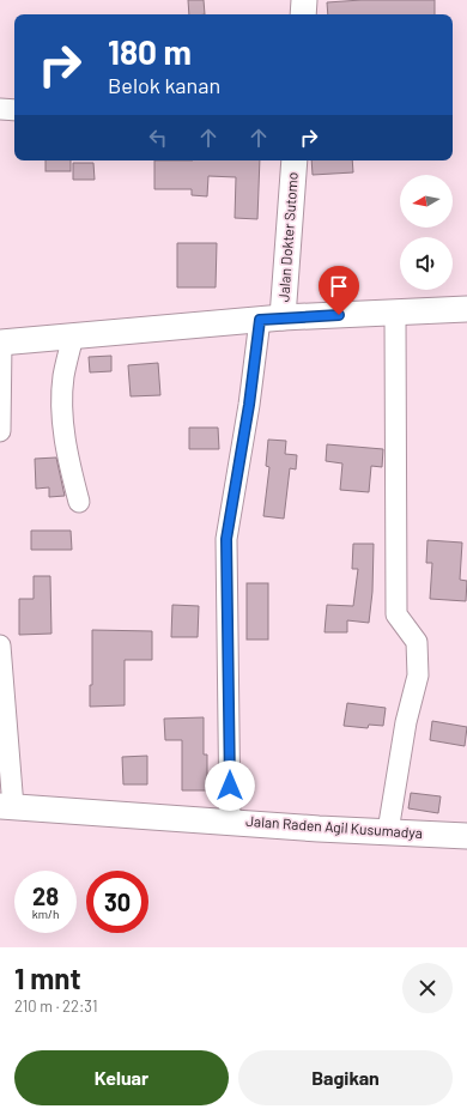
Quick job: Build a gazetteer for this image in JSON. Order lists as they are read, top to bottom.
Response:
{
  "streets": {
    "main road": ["Jalan Dokter Sutomo", "Jalan Raden Agil Kusumadya"]
  },
  "north": "left",
  "page": {
    "turn": ["180 m", "Belok kanan"],
    "speed": "28 km/h",
    "limit": "30",
    "heading": ["1 mnt", "210 m · 22:31"],
    "buttons": ["Keluar", "Bagikan"]
  }
}
